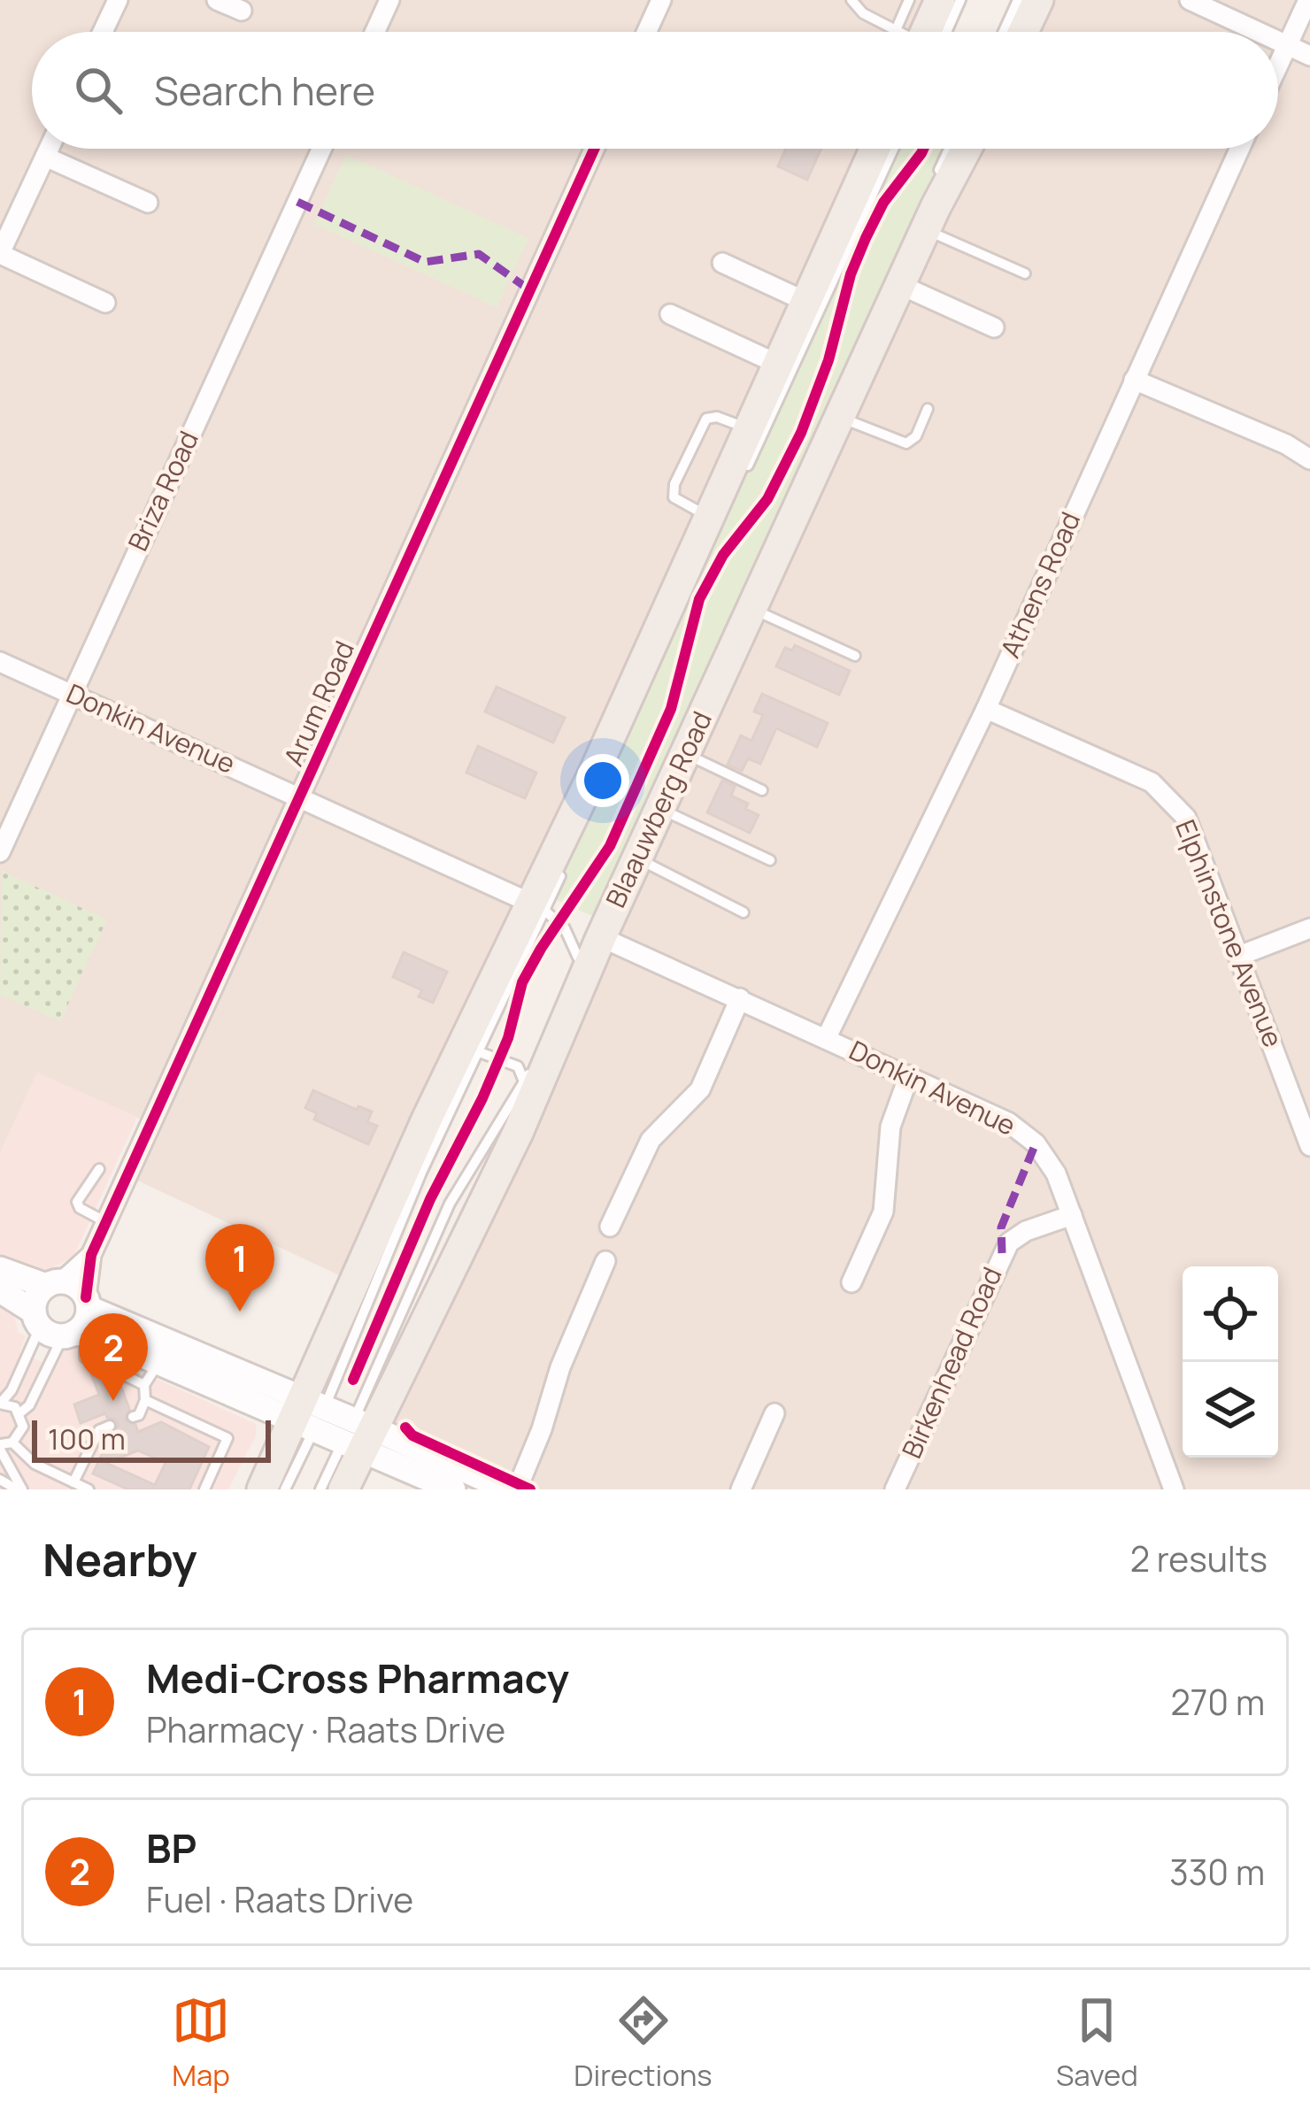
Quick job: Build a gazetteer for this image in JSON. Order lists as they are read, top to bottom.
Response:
{
  "streets": {
    "main road": ["Blaauwberg Road"],
    "street": [
      "Briza Road",
      "Athens Road",
      "Arum Road",
      "Donkin Avenue",
      "Elphinstone Avenue",
      "Birkenhead Road"
    ]
  },
  "crossings": [
    ["Briza Road", "Donkin Avenue"],
    ["Athens Road", "Donkin Avenue"],
    ["Athens Road", "Elphinstone Avenue"],
    ["Arum Road", "Donkin Avenue"],
    ["Donkin Avenue", "Blaauwberg Road"],
    ["Donkin Avenue", "Birkenhead Road"]
  ],
  "scale_bar": "100 m",
  "page": {
    "search": "Search here",
    "pins": ["1", "2"],
    "scale": "100 m",
    "heading": ["Nearby", "2 results"],
    "list": [
      {
        "mark": "1",
        "name": "Medi-Cross Pharmacy",
        "note": "Pharmacy · Raats Drive",
        "value": "270 m"
      },
      {
        "mark": "2",
        "name": "BP",
        "note": "Fuel · Raats Drive",
        "value": "330 m"
      }
    ],
    "nav": ["Map", "Directions", "Saved"]
  }
}
